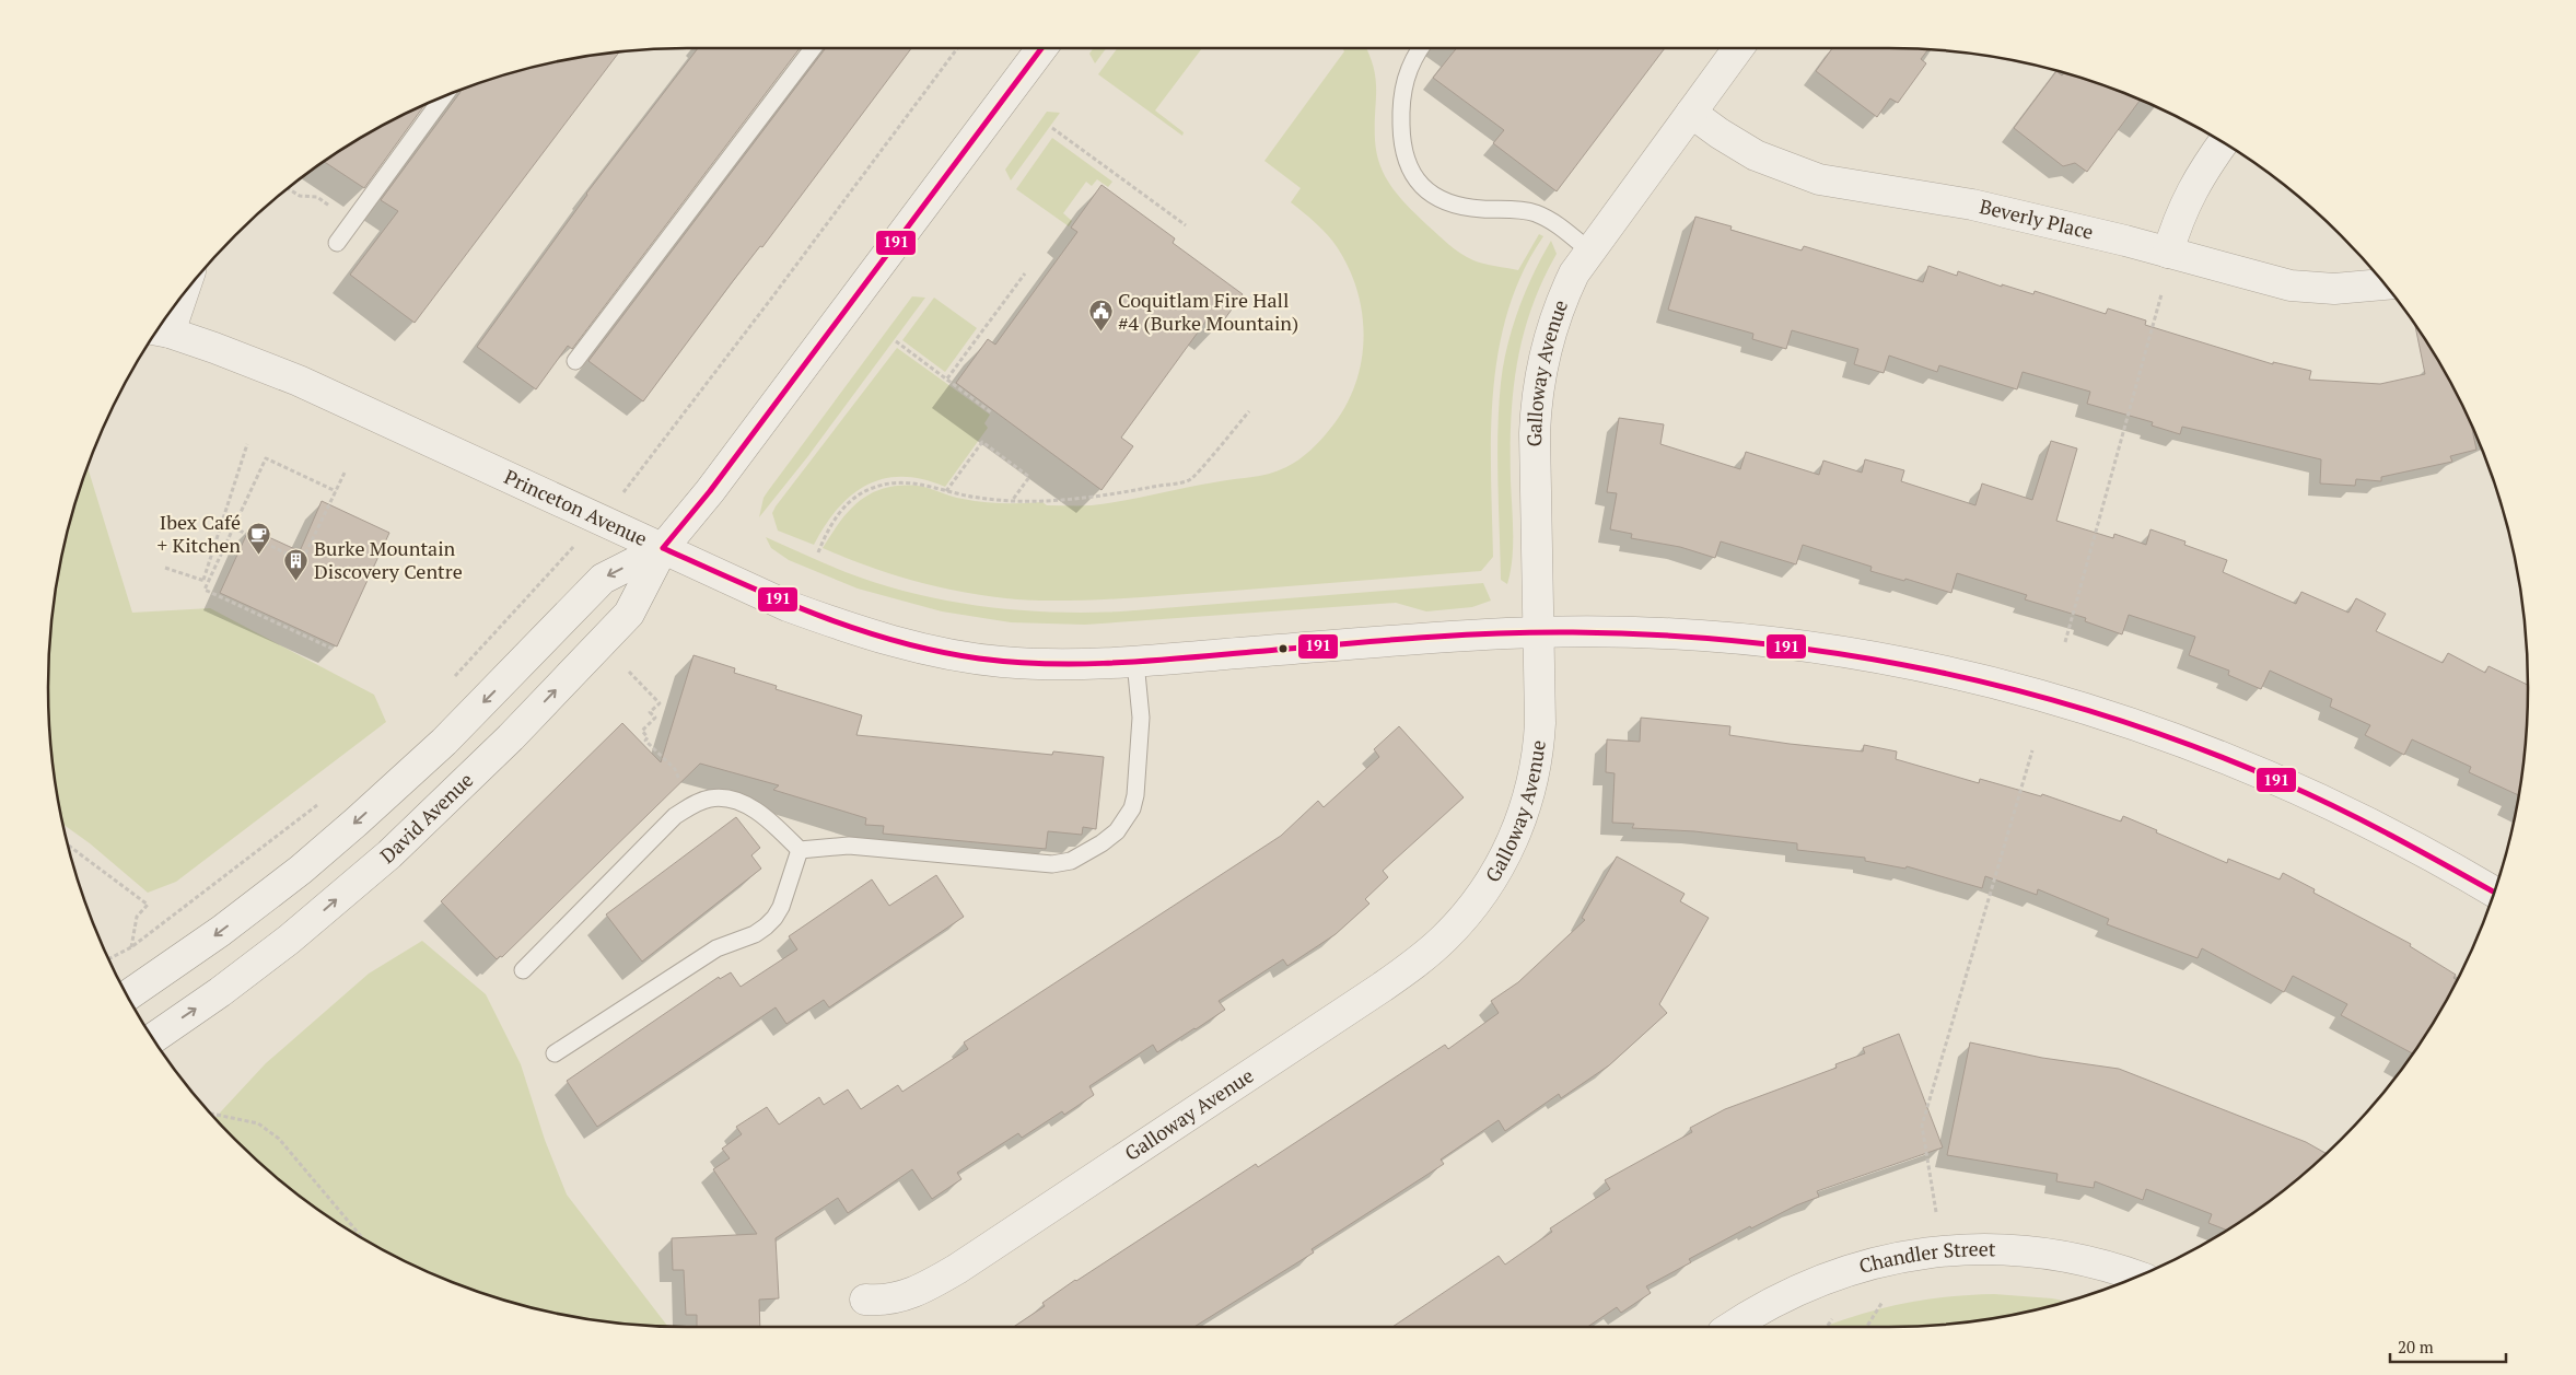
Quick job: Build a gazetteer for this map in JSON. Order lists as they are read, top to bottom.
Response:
{
  "streets": {
    "street": [
      "Beverly Place",
      "Galloway Avenue",
      "Princeton Avenue",
      "David Avenue",
      "Chandler Street"
    ]
  },
  "crossings": [
    ["Beverly Place", "Galloway Avenue"],
    ["Galloway Avenue", "Princeton Avenue"],
    ["Princeton Avenue", "David Avenue"]
  ],
  "places": {
    "public building": ["Coquitlam Fire Hall #4 (Burke Mountain)"],
    "cafe": ["Ibex Café + Kitchen"],
    "building": ["Burke Mountain Discovery Centre"]
  },
  "lines": ["transit line 191"],
  "scale_bar": "20 m"
}
